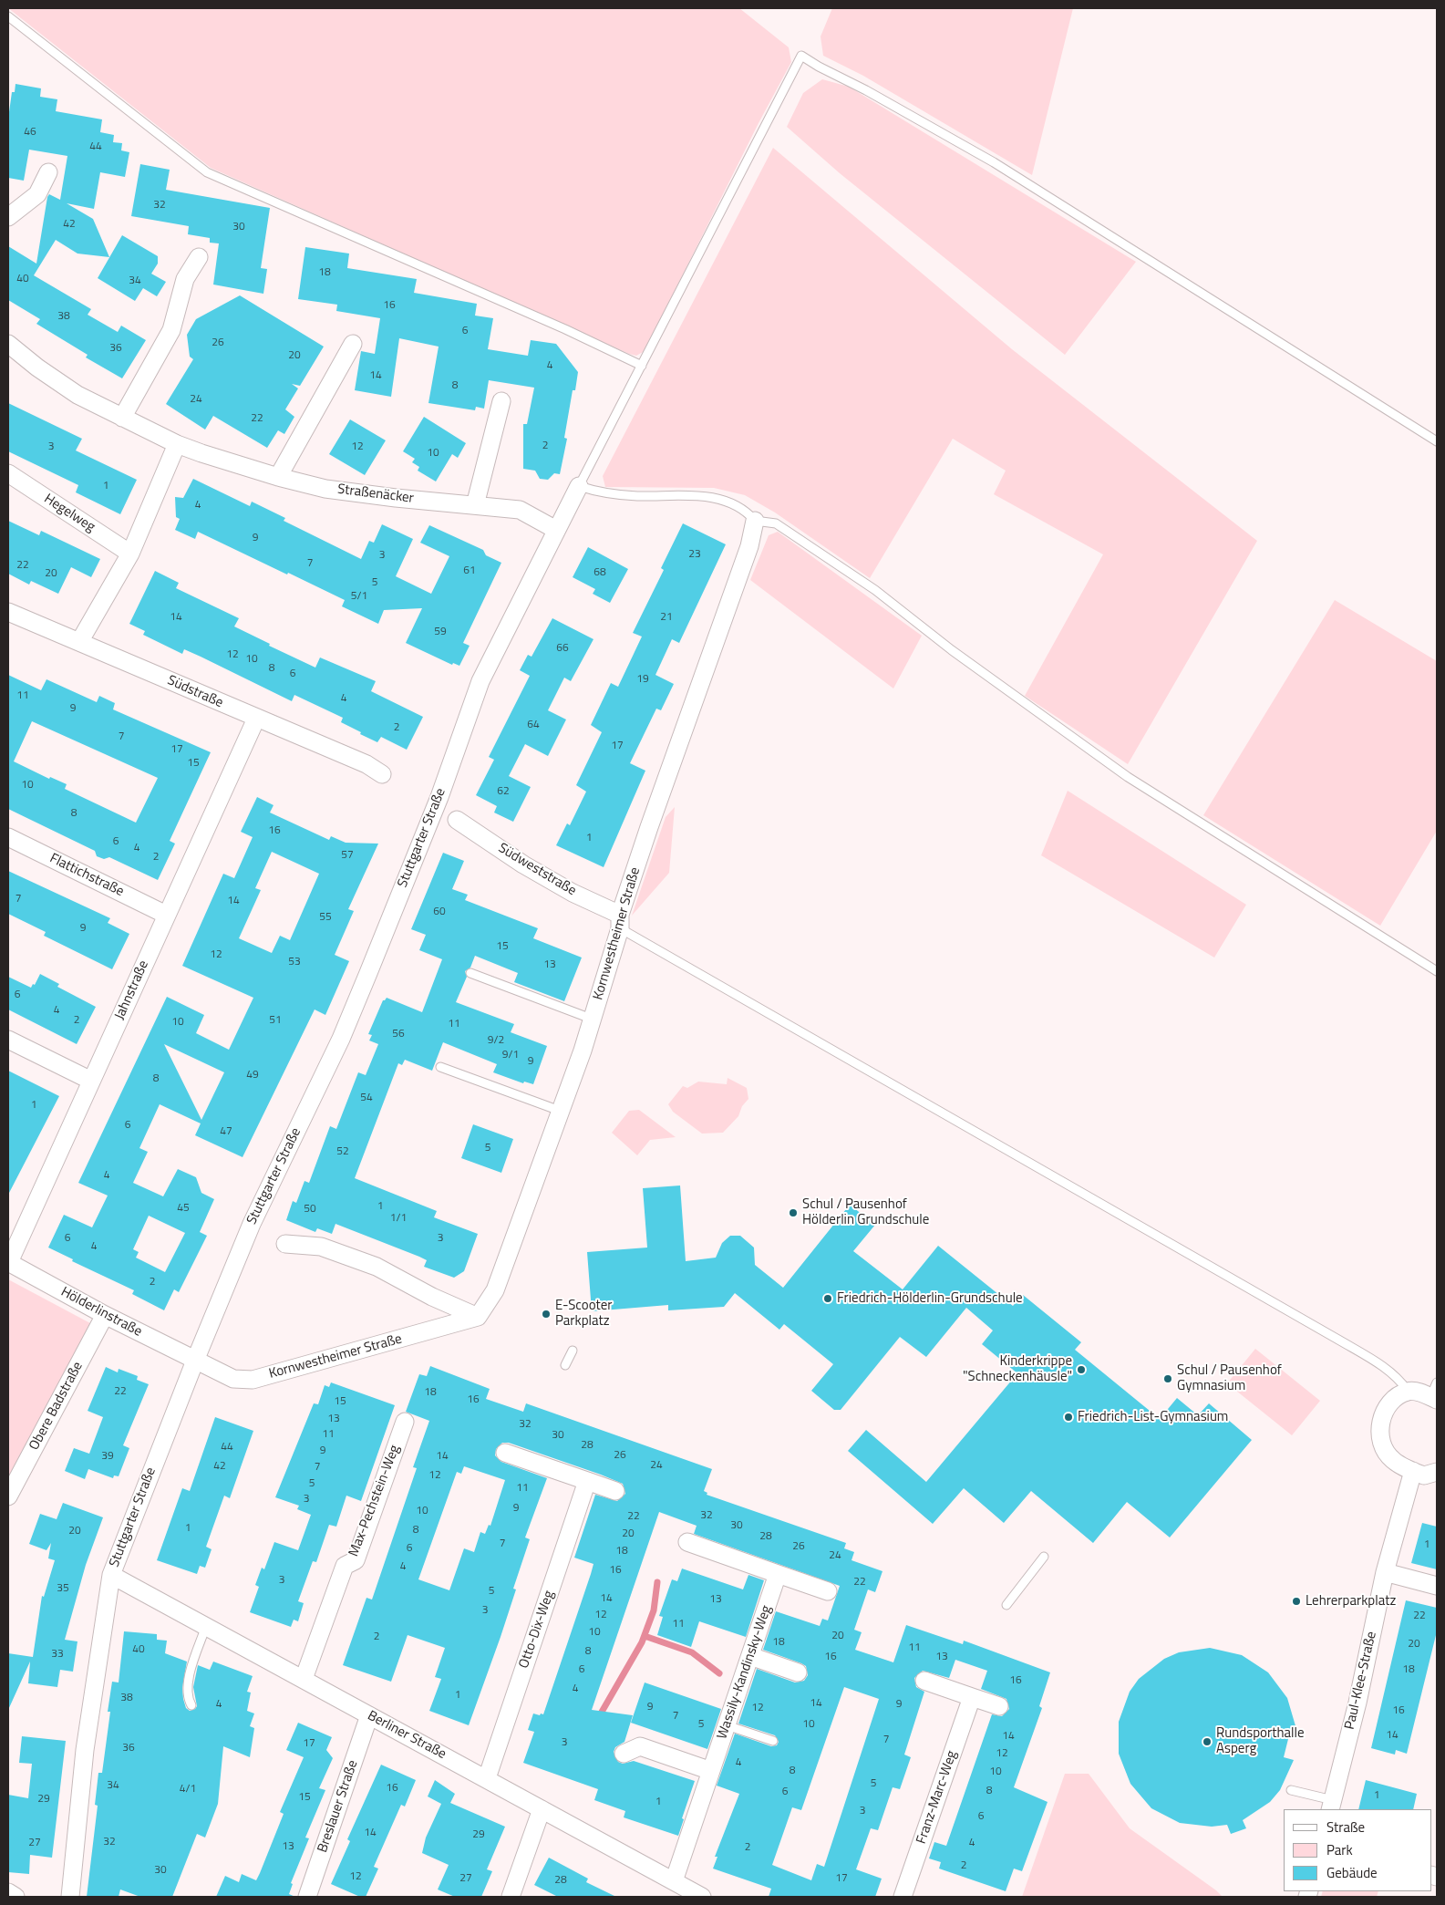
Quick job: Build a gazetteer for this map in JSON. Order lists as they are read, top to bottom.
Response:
{
  "streets": {
    "street": [
      "Straßenäcker",
      "Hegelweg",
      "Südstraße",
      "Stuttgarter Straße",
      "Südweststraße",
      "Flattichstraße",
      "Kornwestheimer Straße",
      "Jahnstraße",
      "Hölderlinstraße",
      "Obere Badstraße",
      "Max-Pechstein-Weg",
      "Otto-Dix-Weg",
      "Wassily-Kandinsky-Weg",
      "Paul-Klee-Straße",
      "Berliner Straße",
      "Franz-Marc-Weg",
      "Breslauer Straße"
    ]
  },
  "crossings": [
    ["Straßenäcker", "Stuttgarter Straße"],
    ["Südstraße", "Jahnstraße"],
    ["Stuttgarter Straße", "Kornwestheimer Straße"],
    ["Stuttgarter Straße", "Hölderlinstraße"],
    ["Stuttgarter Straße", "Berliner Straße"],
    ["Südweststraße", "Kornwestheimer Straße"],
    ["Flattichstraße", "Jahnstraße"],
    ["Kornwestheimer Straße", "Hölderlinstraße"],
    ["Jahnstraße", "Hölderlinstraße"],
    ["Hölderlinstraße", "Obere Badstraße"],
    ["Max-Pechstein-Weg", "Berliner Straße"],
    ["Otto-Dix-Weg", "Berliner Straße"],
    ["Wassily-Kandinsky-Weg", "Berliner Straße"],
    ["Berliner Straße", "Breslauer Straße"]
  ],
  "places": [
    "Schul / Pausenhof Hölderlin Grundschule",
    "Friedrich-Hölderlin-Grundschule",
    "E-Scooter Parkplatz",
    "Kinderkrippe \"Schneckenhäusle\"",
    "Schul / Pausenhof Gymnasium",
    "Friedrich-List-Gymnasium",
    "Lehrerparkplatz",
    "Rundsporthalle Asperg"
  ],
  "house_numbers": [
    "46",
    "44",
    "32",
    "42",
    "30",
    "18",
    "40",
    "34",
    "16",
    "38",
    "6",
    "26",
    "36",
    "20",
    "4",
    "14",
    "8",
    "24",
    "22",
    "2",
    "3",
    "12",
    "10",
    "1",
    "4",
    "9",
    "23",
    "3",
    "7",
    "22",
    "61",
    "68",
    "20",
    "5",
    "5/1",
    "14",
    "21",
    "59",
    "66",
    "12",
    "10",
    "8",
    "6",
    "19",
    "11",
    "4",
    "9",
    "64",
    "2",
    "7",
    "17",
    "17",
    "15",
    "10",
    "62",
    "8",
    "16",
    "1",
    "6",
    "4",
    "57",
    "2",
    "7",
    "14",
    "60",
    "55",
    "9",
    "15",
    "12",
    "53",
    "13",
    "6",
    "4",
    "2",
    "51",
    "10",
    "11",
    "56",
    "9/2",
    "9/1",
    "9",
    "49",
    "8",
    "54",
    "1",
    "6",
    "47",
    "5",
    "52",
    "4",
    "1",
    "45",
    "50",
    "1/1",
    "6",
    "3",
    "4",
    "2",
    "22",
    "18",
    "16",
    "15",
    "13",
    "32",
    "11",
    "30",
    "28",
    "44",
    "9",
    "26",
    "39",
    "14",
    "24",
    "42",
    "7",
    "12",
    "5",
    "11",
    "3",
    "9",
    "10",
    "32",
    "22",
    "30",
    "1",
    "8",
    "20",
    "20",
    "28",
    "7",
    "1",
    "26",
    "6",
    "18",
    "24",
    "4",
    "16",
    "3",
    "22",
    "35",
    "5",
    "14",
    "13",
    "3",
    "12",
    "22",
    "11",
    "10",
    "20",
    "2",
    "18",
    "20",
    "11",
    "40",
    "8",
    "33",
    "16",
    "13",
    "6",
    "18",
    "16",
    "4",
    "1",
    "38",
    "14",
    "4",
    "9",
    "9",
    "12",
    "16",
    "7",
    "5",
    "10",
    "14",
    "14",
    "7",
    "3",
    "17",
    "36",
    "12",
    "4",
    "8",
    "10",
    "5",
    "34",
    "16",
    "4/1",
    "8",
    "6",
    "1",
    "15",
    "29",
    "1",
    "3",
    "6",
    "14",
    "29",
    "32",
    "27",
    "4",
    "13",
    "2",
    "2",
    "30",
    "12",
    "27",
    "17",
    "28"
  ],
  "legend": ["Straße", "Park", "Gebäude"]
}
